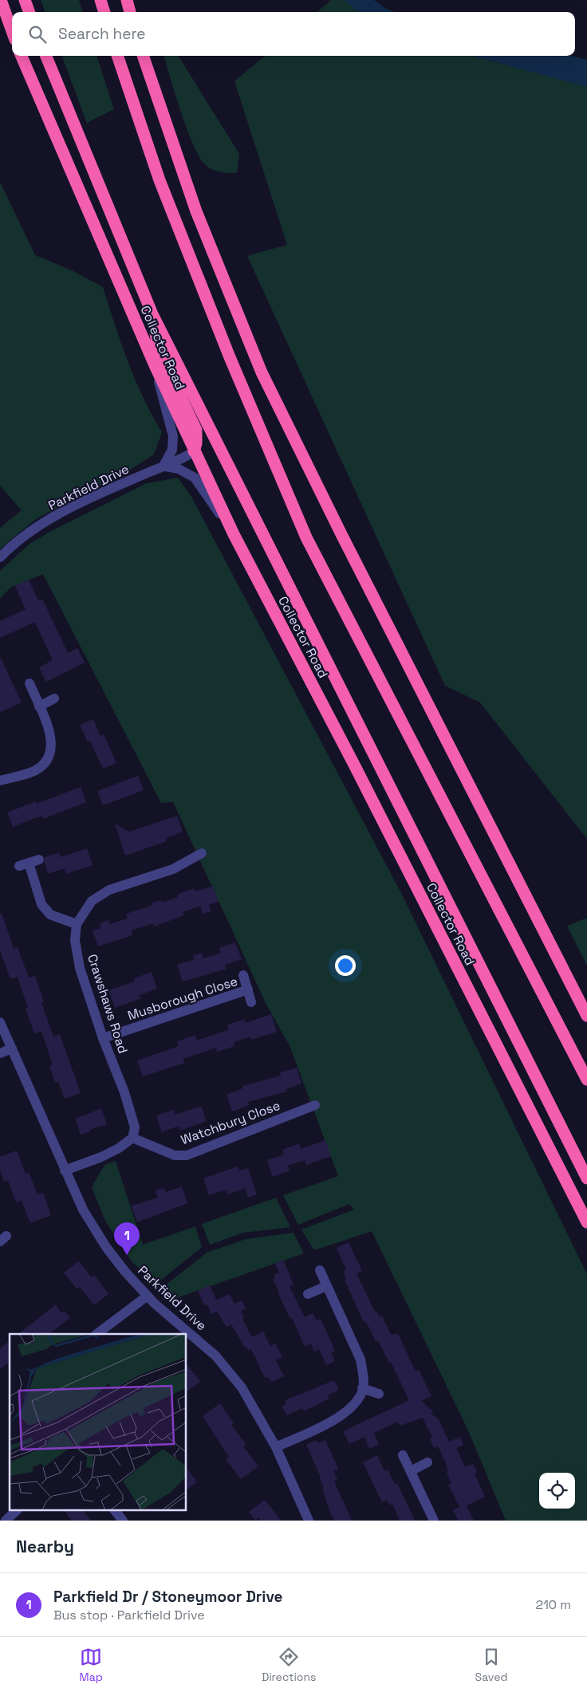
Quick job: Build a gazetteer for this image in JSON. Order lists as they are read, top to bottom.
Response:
{
  "streets": {
    "highway": ["Collector Road"],
    "street": [
      "Parkfield Drive",
      "Musborough Close",
      "Crawshaws Road",
      "Watchbury Close"
    ]
  },
  "crossings": [
    ["Collector Road", "Parkfield Drive"],
    ["Musborough Close", "Crawshaws Road"],
    ["Crawshaws Road", "Watchbury Close"]
  ],
  "page": {
    "search": "Search here",
    "pins": "1",
    "heading": "Nearby",
    "list": [
      {
        "mark": "1",
        "name": "Parkfield Dr / Stoneymoor Drive",
        "note": "Bus stop · Parkfield Drive",
        "value": "210 m"
      }
    ],
    "nav": ["Map", "Directions", "Saved"]
  }
}
